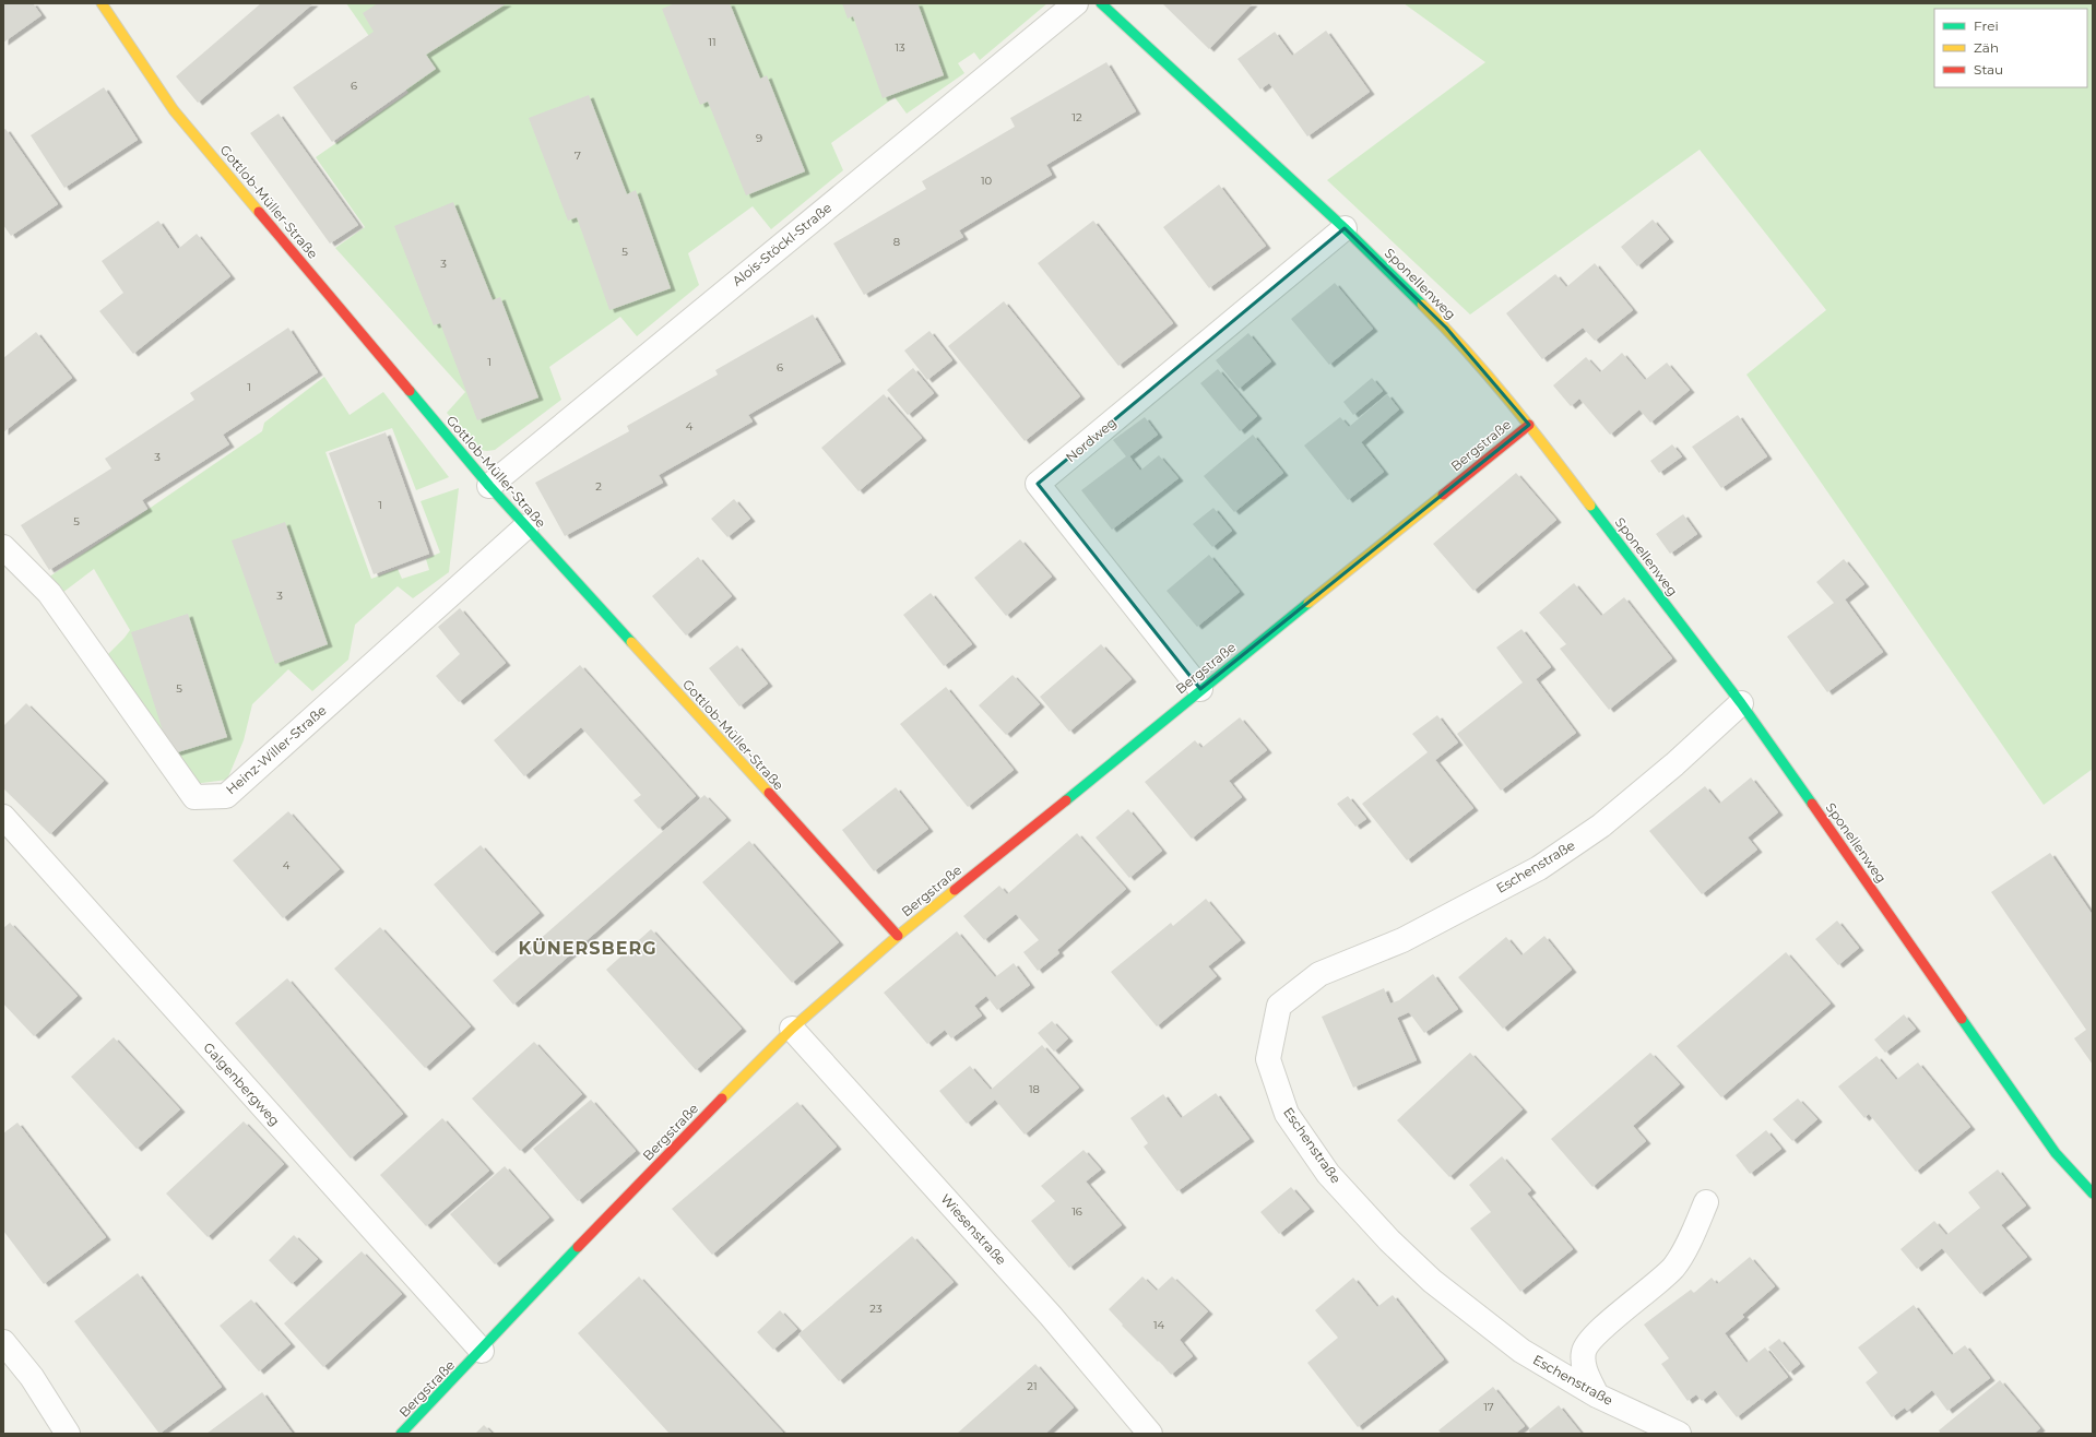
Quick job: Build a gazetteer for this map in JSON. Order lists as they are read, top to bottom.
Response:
{
  "streets": {
    "street": [
      "Gottlob-Müller-Straße",
      "Alois-Stöckl-Straße",
      "Sponellenweg",
      "Nordweg",
      "Bergstraße",
      "Heinz-Willer-Straße",
      "Eschenstraße",
      "Galgenbergweg",
      "Wiesenstraße"
    ]
  },
  "crossings": [
    ["Gottlob-Müller-Straße", "Alois-Stöckl-Straße"],
    ["Gottlob-Müller-Straße", "Bergstraße"],
    ["Gottlob-Müller-Straße", "Heinz-Willer-Straße"],
    ["Sponellenweg", "Nordweg"],
    ["Sponellenweg", "Bergstraße"],
    ["Sponellenweg", "Eschenstraße"],
    ["Nordweg", "Bergstraße"],
    ["Bergstraße", "Galgenbergweg"],
    ["Bergstraße", "Wiesenstraße"]
  ],
  "districts": ["KÜNERSBERG"],
  "house_numbers": [
    "11",
    "13",
    "6",
    "12",
    "9",
    "7",
    "10",
    "8",
    "5",
    "3",
    "1",
    "6",
    "1",
    "4",
    "3",
    "2",
    "1",
    "5",
    "3",
    "5",
    "4",
    "18",
    "16",
    "23",
    "14",
    "21",
    "17"
  ],
  "legend": ["Frei", "Zäh", "Stau"]
}
